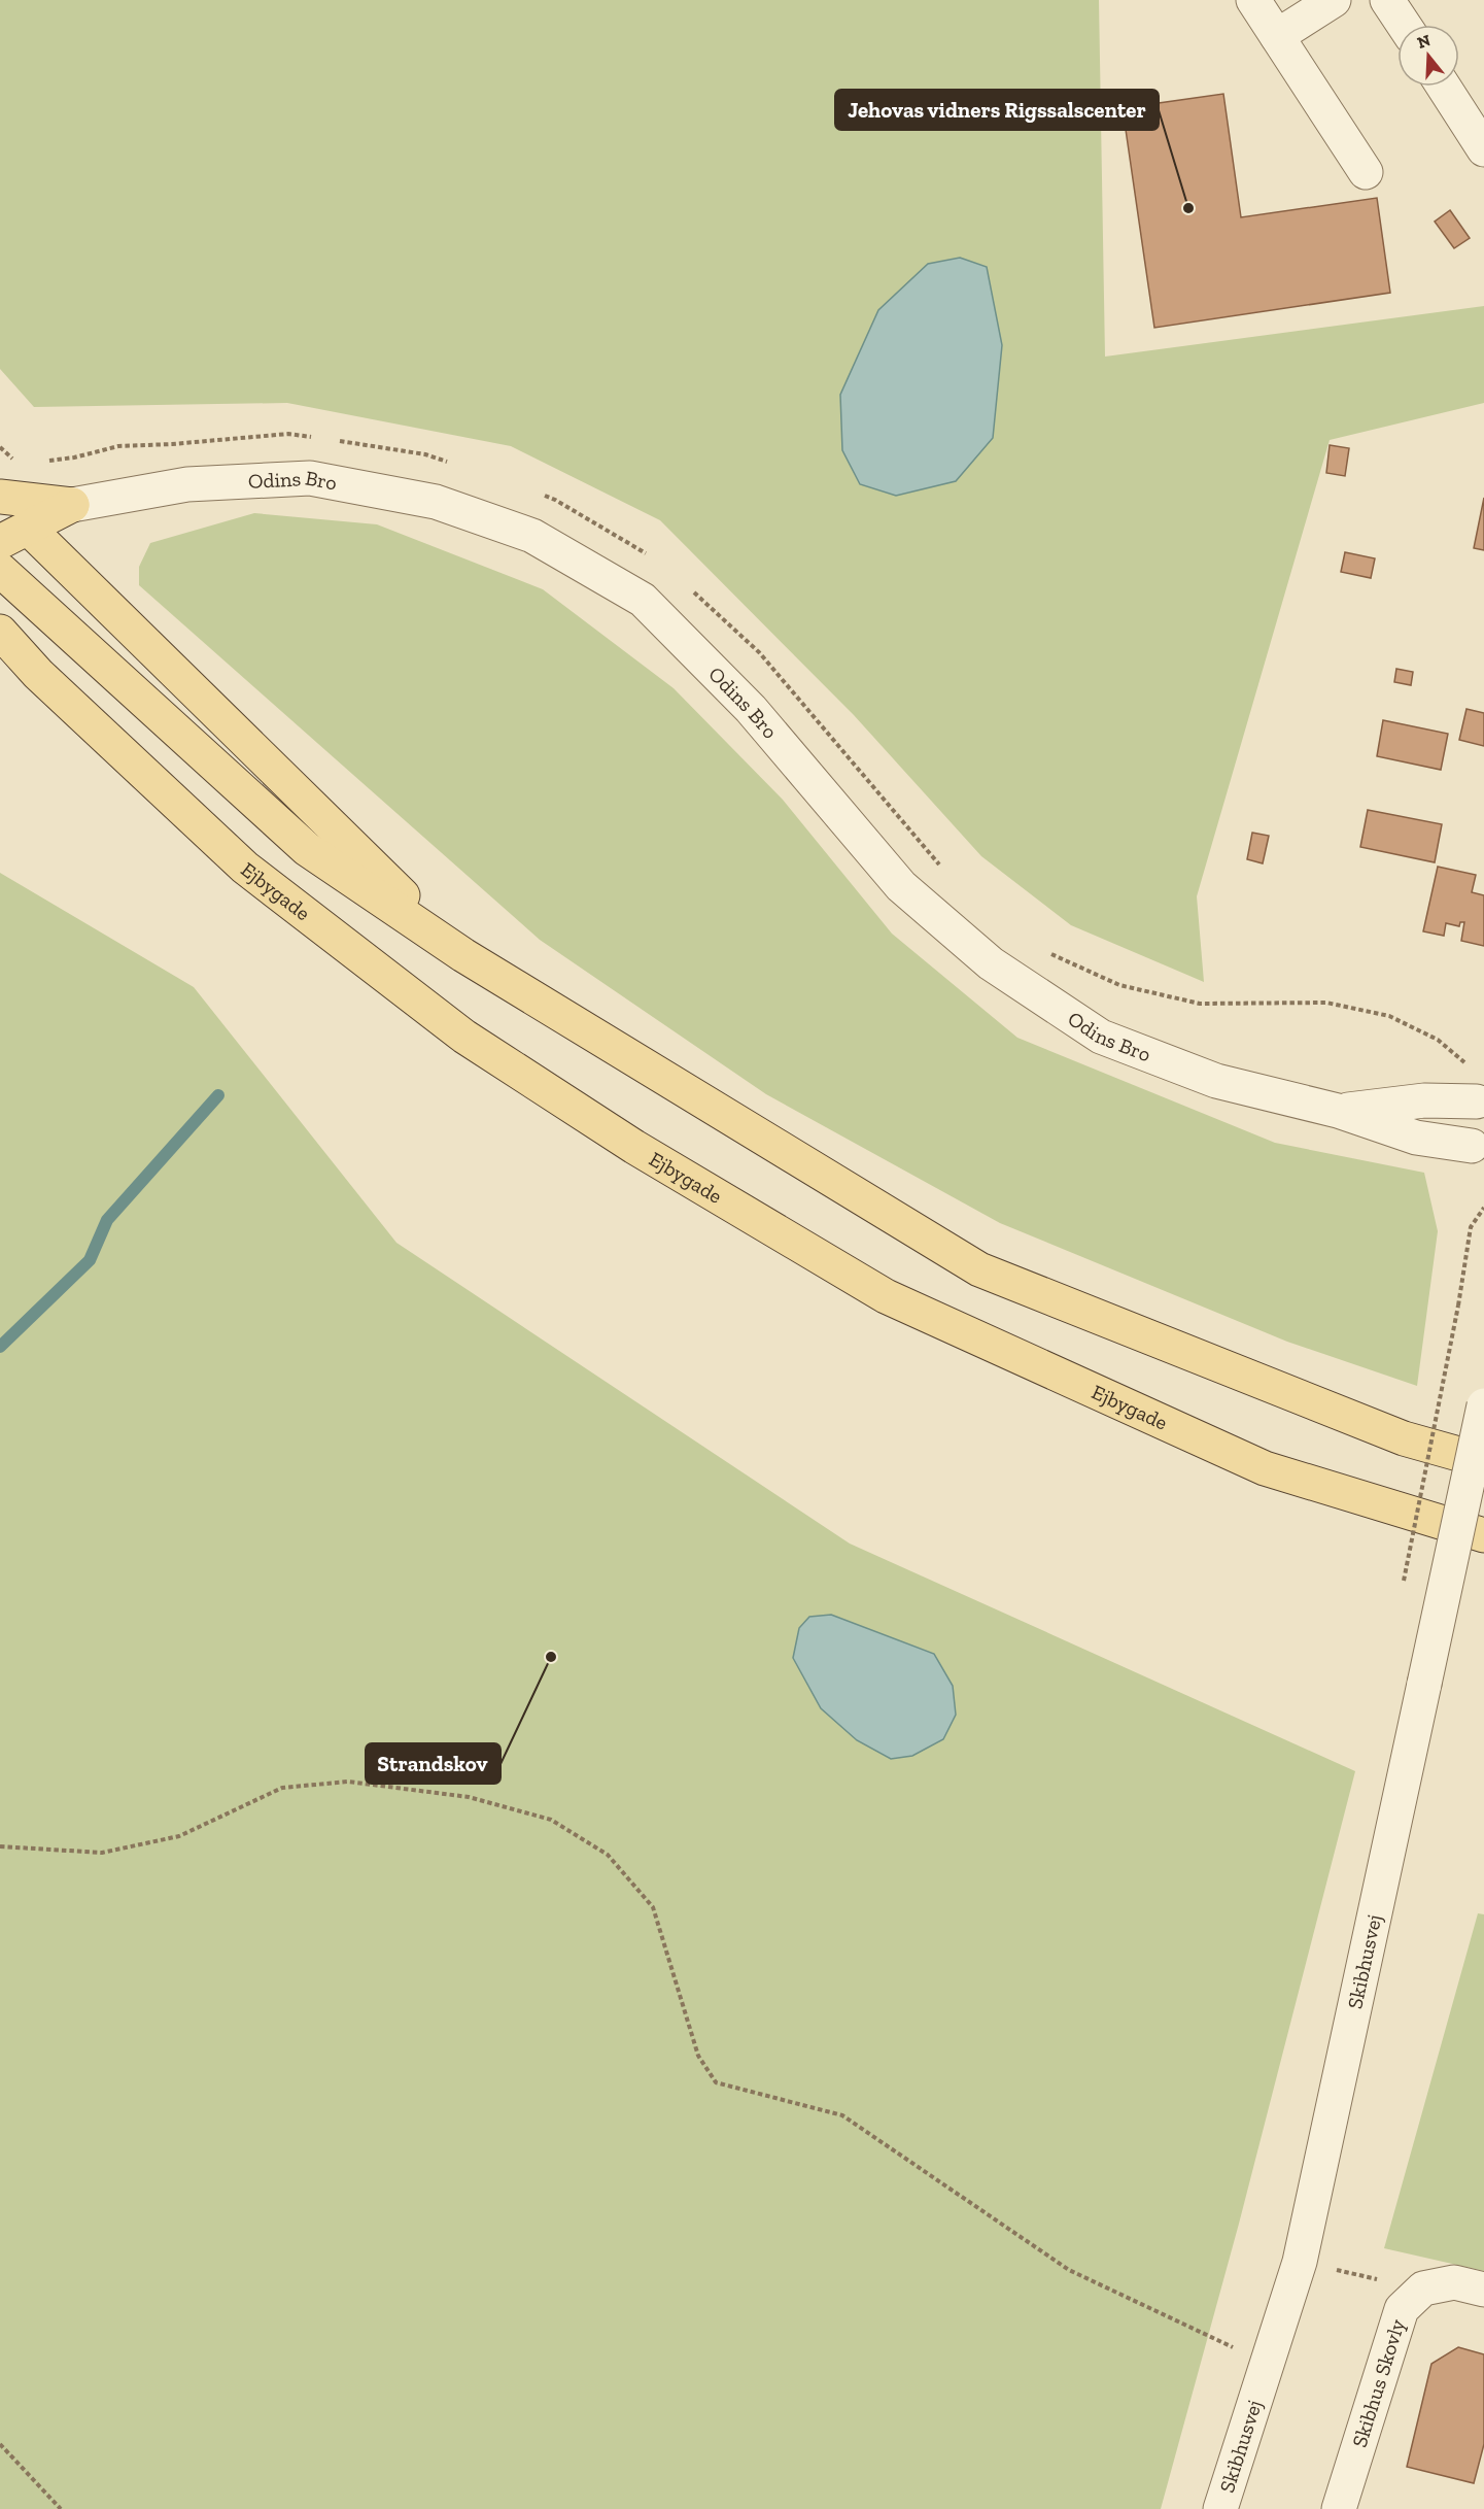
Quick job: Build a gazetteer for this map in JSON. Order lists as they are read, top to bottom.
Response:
{
  "streets": {
    "main road": ["Odins Bro", "Ejbygade"],
    "street": ["Skibhusvej", "Skibhus Skovly"]
  },
  "places": ["Jehovas vidners Rigssalscenter", "Strandskov"],
  "north": "top"
}
